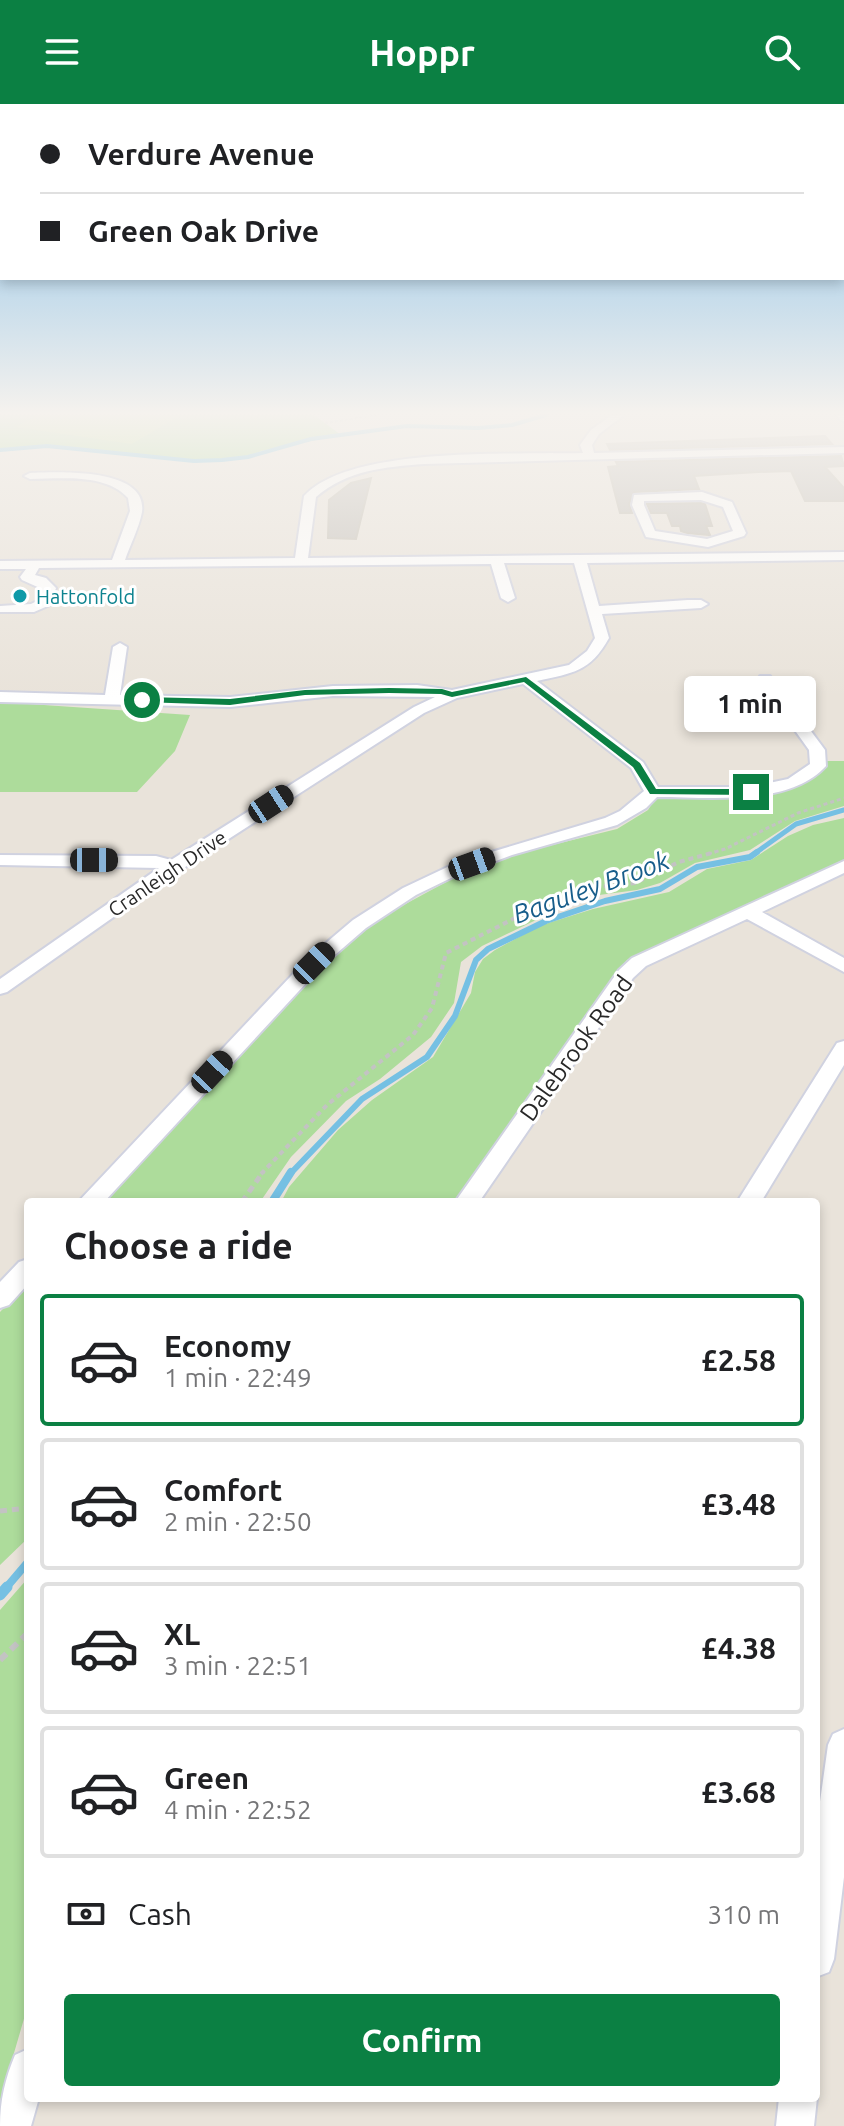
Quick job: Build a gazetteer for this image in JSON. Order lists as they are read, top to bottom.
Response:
{
  "streets": {
    "street": ["Cranleigh Drive", "Dalebrook Road"]
  },
  "water": ["Baguley Brook"],
  "places": ["Hattonfold"],
  "page": {
    "header": "Hoppr",
    "banner": ["Verdure Avenue", "Green Oak Drive"],
    "bubble": "1 min",
    "heading": "Choose a ride",
    "list": [
      {
        "name": "Economy",
        "note": "1 min · 22:49",
        "value": "£2.58"
      },
      {
        "name": "Comfort",
        "note": "2 min · 22:50",
        "value": "£3.48"
      },
      {
        "name": "XL",
        "note": "3 min · 22:51",
        "value": "£4.38"
      },
      {
        "name": "Green",
        "note": "4 min · 22:52",
        "value": "£3.68"
      }
    ],
    "pay": ["Cash", "310 m"],
    "buttons": "Confirm"
  }
}
